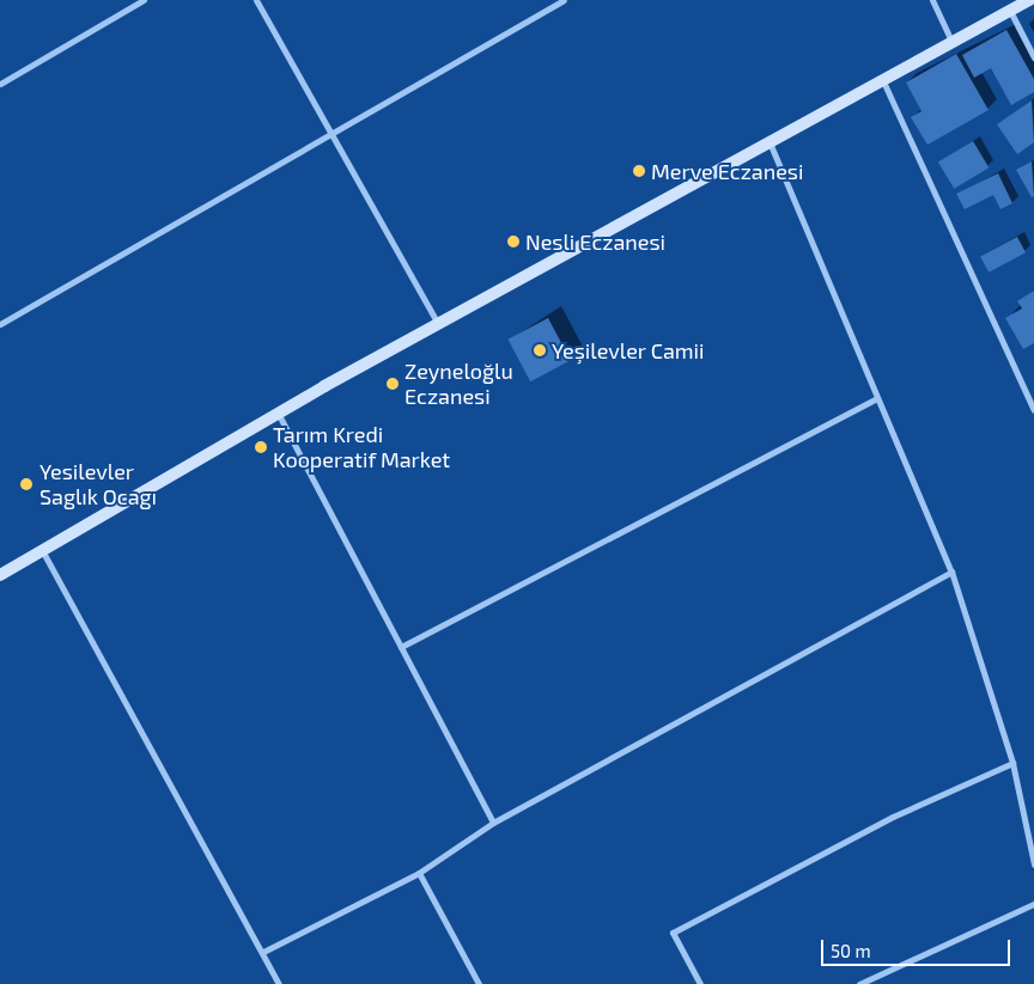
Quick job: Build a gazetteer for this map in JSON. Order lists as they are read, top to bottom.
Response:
{
  "places": [
    "Merve Eczanesi",
    "Nesli Eczanesi",
    "Yeşilevler Camii",
    "Zeyneloğlu Eczanesi",
    "Tarım Kredi Kooperatif Market",
    "Yesilevler Saglık Ocagı"
  ],
  "scale_bar": "50 m"
}
